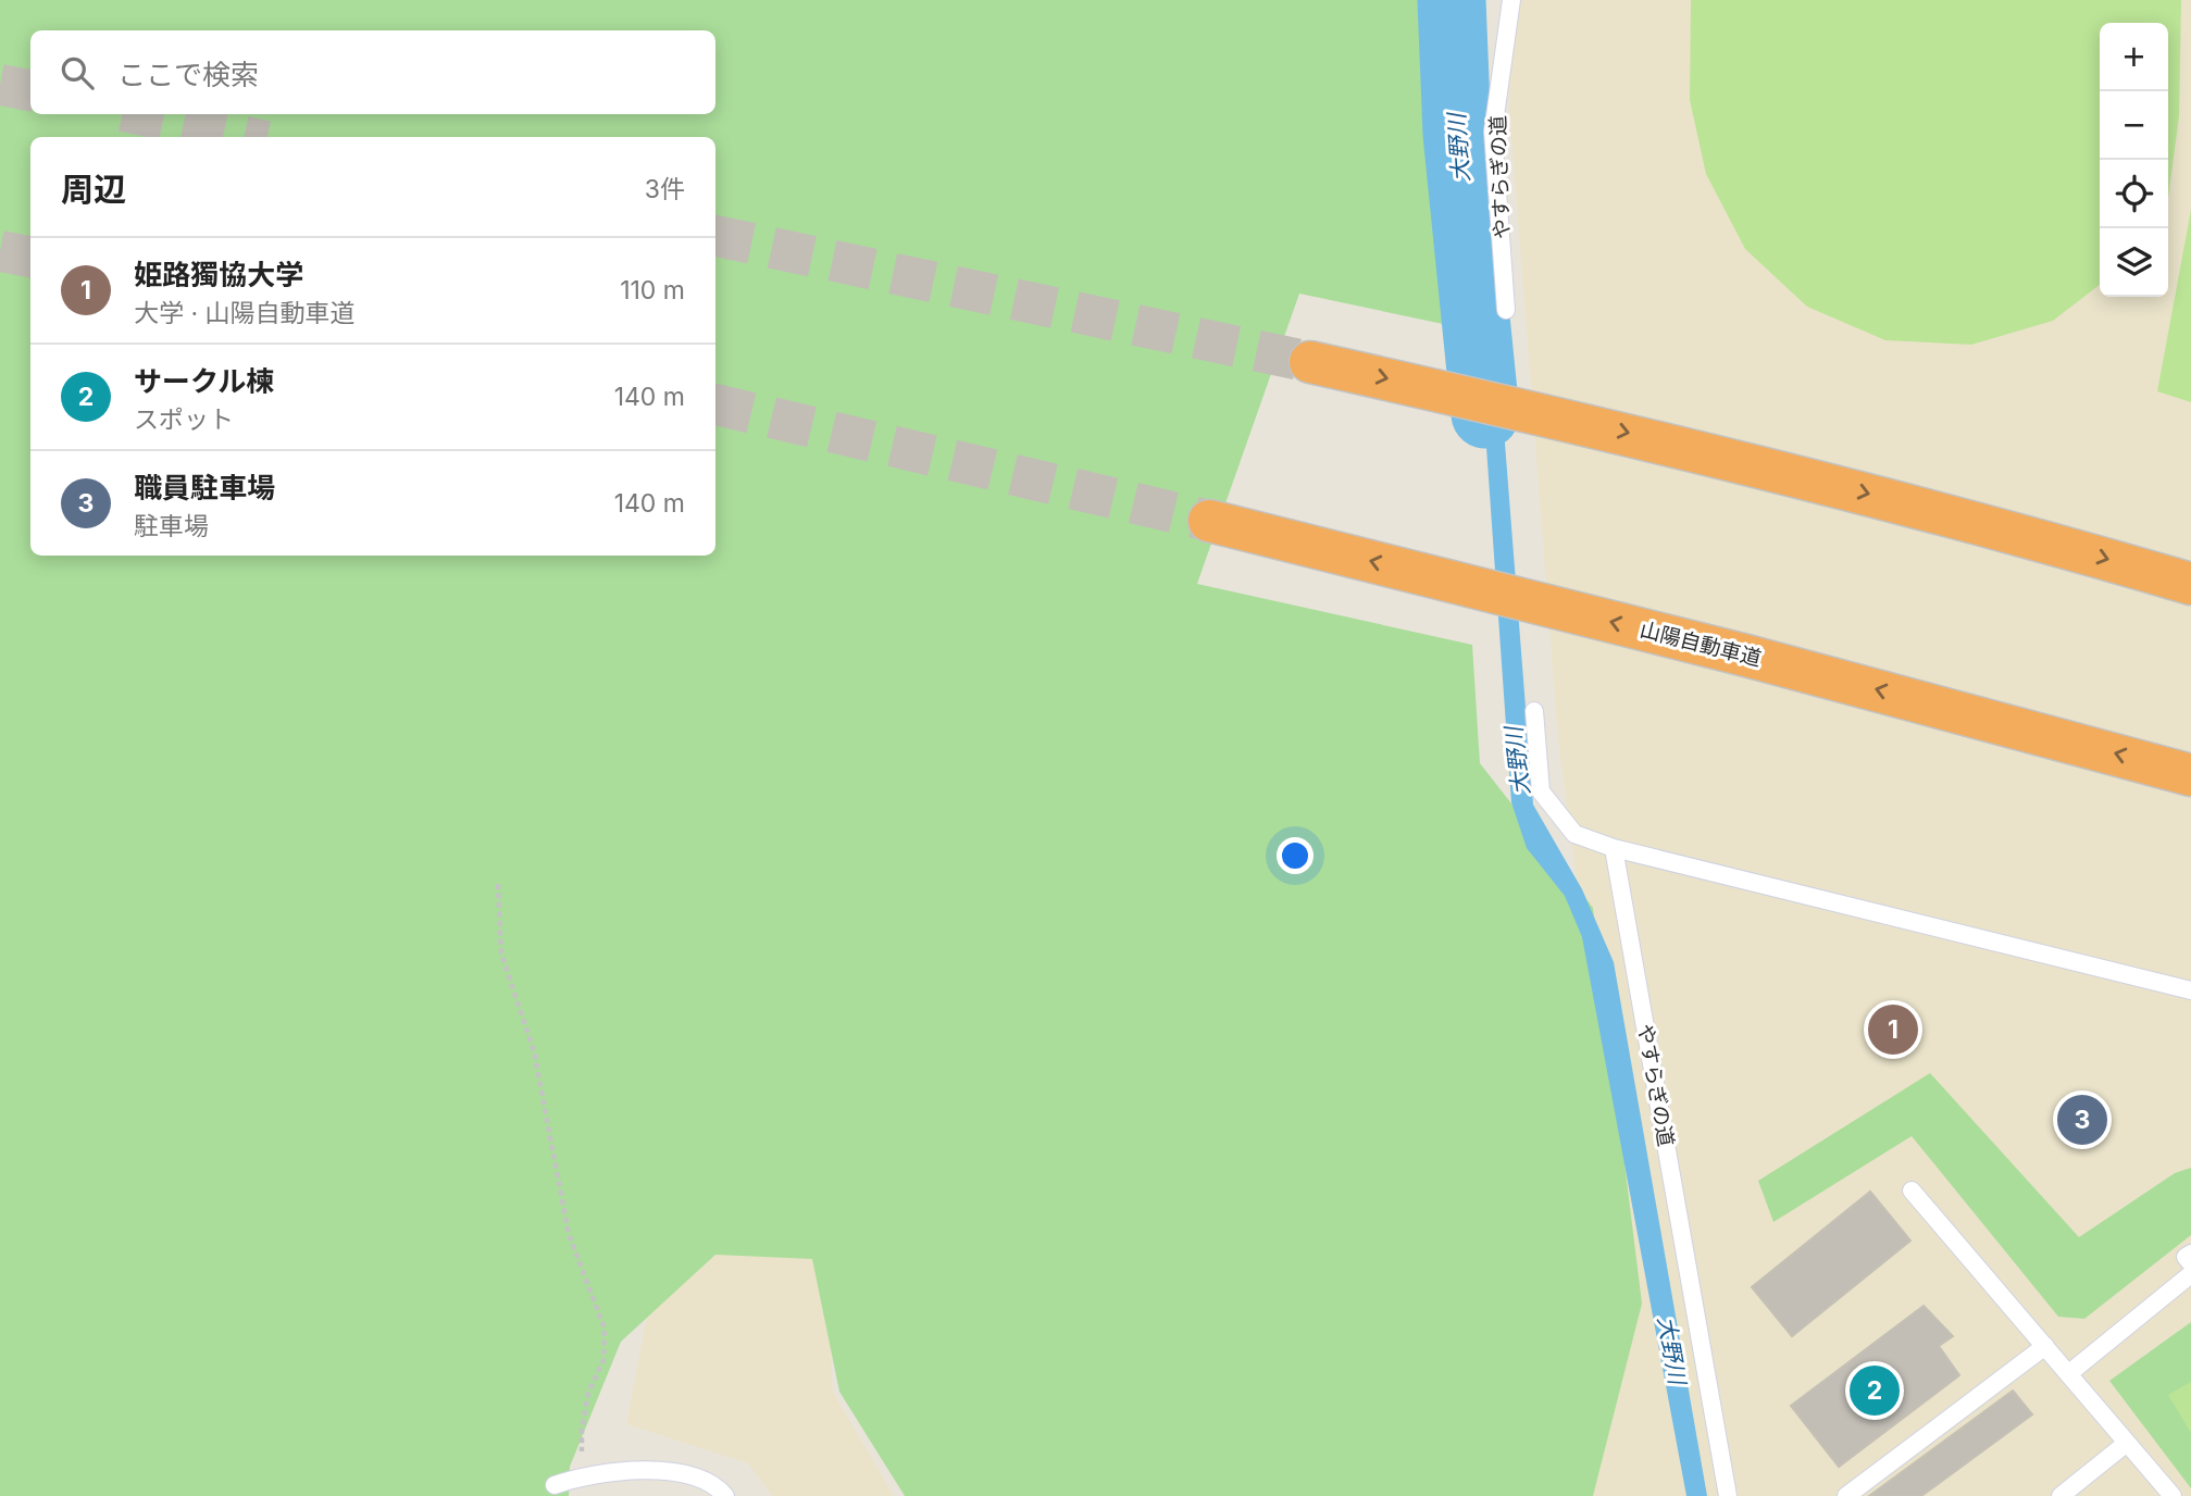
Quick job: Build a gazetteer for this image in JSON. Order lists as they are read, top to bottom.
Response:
{
  "streets": {
    "highway": ["山陽自動車道"],
    "lane": ["やすらぎの道"]
  },
  "water": ["大野川"],
  "page": {
    "map_buttons": ["+", "−"],
    "search": "ここで検索",
    "heading": ["周辺", "3件"],
    "list": [
      {
        "mark": "1",
        "name": "姫路獨協大学",
        "note": "大学 · 山陽自動車道",
        "value": "110 m"
      },
      {
        "mark": "2",
        "name": "サークル楝",
        "note": "スポット",
        "value": "140 m"
      },
      {
        "mark": "3",
        "name": "職員駐車場",
        "note": "駐車場",
        "value": "140 m"
      }
    ],
    "pins": ["1", "3", "2"]
  }
}
